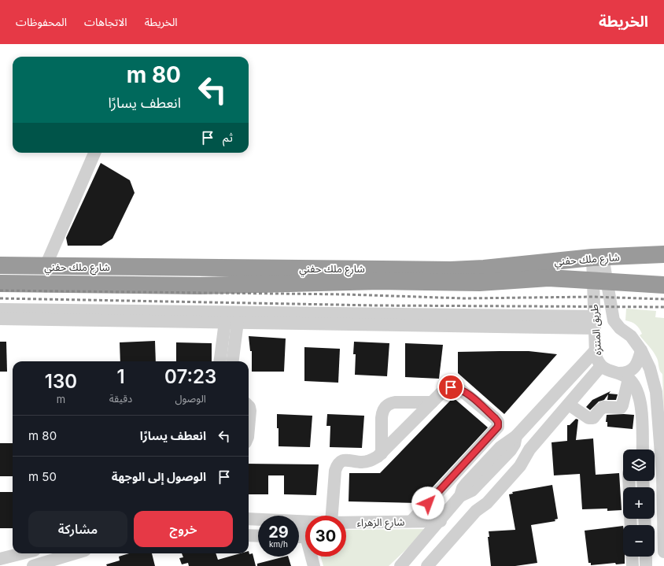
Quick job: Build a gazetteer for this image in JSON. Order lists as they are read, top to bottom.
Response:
{
  "streets": {
    "highway": ["شارع ملك حفني"],
    "street": ["طريق المنتزه", "شارع الزهراء"]
  },
  "crossings": [
    ["شارع ملك حفني", "طريق المنتزه"]
  ],
  "page": {
    "header": "الخريطة",
    "nav": ["الخريطة", "الاتجاهات", "المحفوظات"],
    "turn": ["80 m", "انعطف يسارًا"],
    "then": "ثم",
    "eta": [
      "07:23",
      "الوصول",
      "1",
      "دقيقة",
      "130",
      "m"
    ],
    "list": [
      {
        "name": "انعطف يسارًا",
        "value": "80 m"
      },
      {
        "name": "الوصول إلى الوجهة",
        "value": "50 m"
      }
    ],
    "map_buttons": ["+", "−"],
    "buttons": ["خروج", "مشاركة"],
    "speed": "29 km/h",
    "limit": "30"
  }
}
